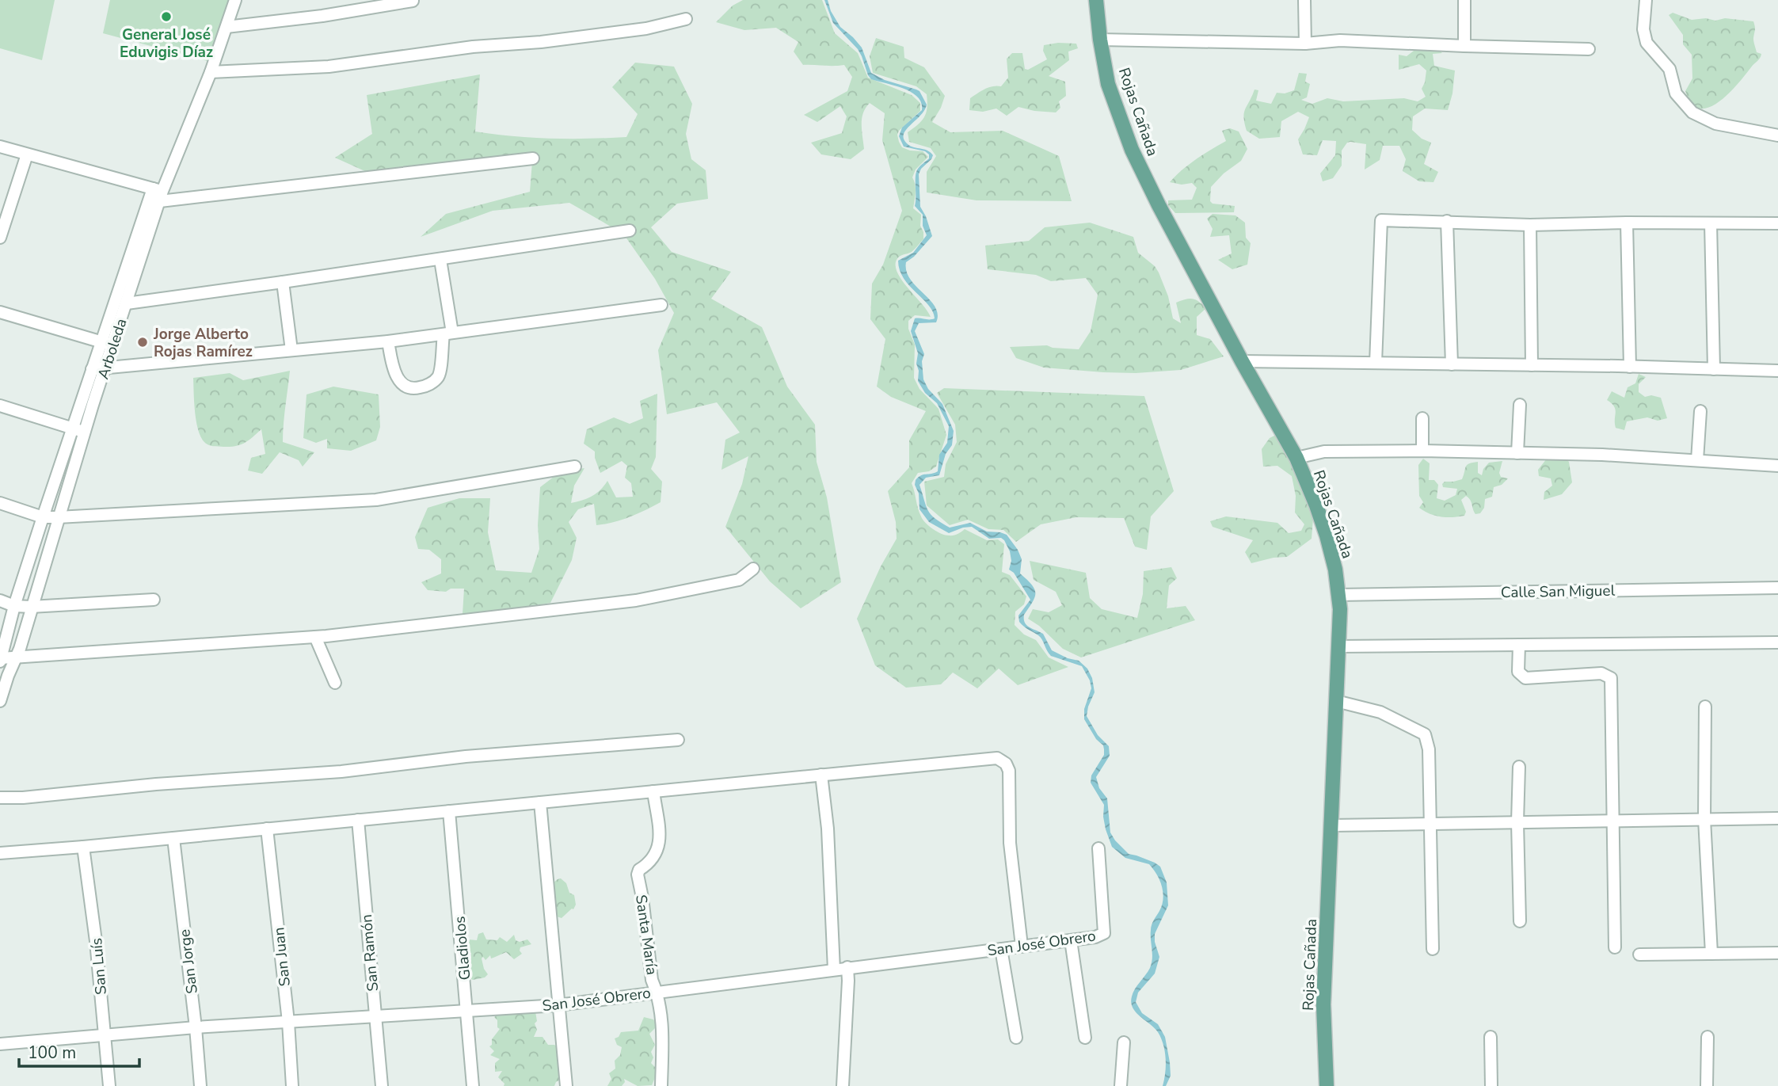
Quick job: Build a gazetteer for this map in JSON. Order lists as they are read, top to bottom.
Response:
{
  "streets": {
    "main road": ["Rojas Cañada"],
    "street": [
      "Arboleda",
      "Calle San Miguel",
      "Santa María",
      "San José Obrero",
      "Gladiolos",
      "San Ramón",
      "San Juan",
      "San Jorge",
      "San Luís"
    ]
  },
  "crossings": [
    ["Rojas Cañada", "Calle San Miguel"],
    ["Santa María", "San José Obrero"],
    ["San José Obrero", "Gladiolos"],
    ["San José Obrero", "San Ramón"],
    ["San José Obrero", "San Juan"],
    ["San José Obrero", "San Jorge"],
    ["San José Obrero", "San Luís"]
  ],
  "places": ["General José Eduvigis Díaz", "Jorge Alberto Rojas Ramírez"],
  "scale_bar": "100 m"
}
